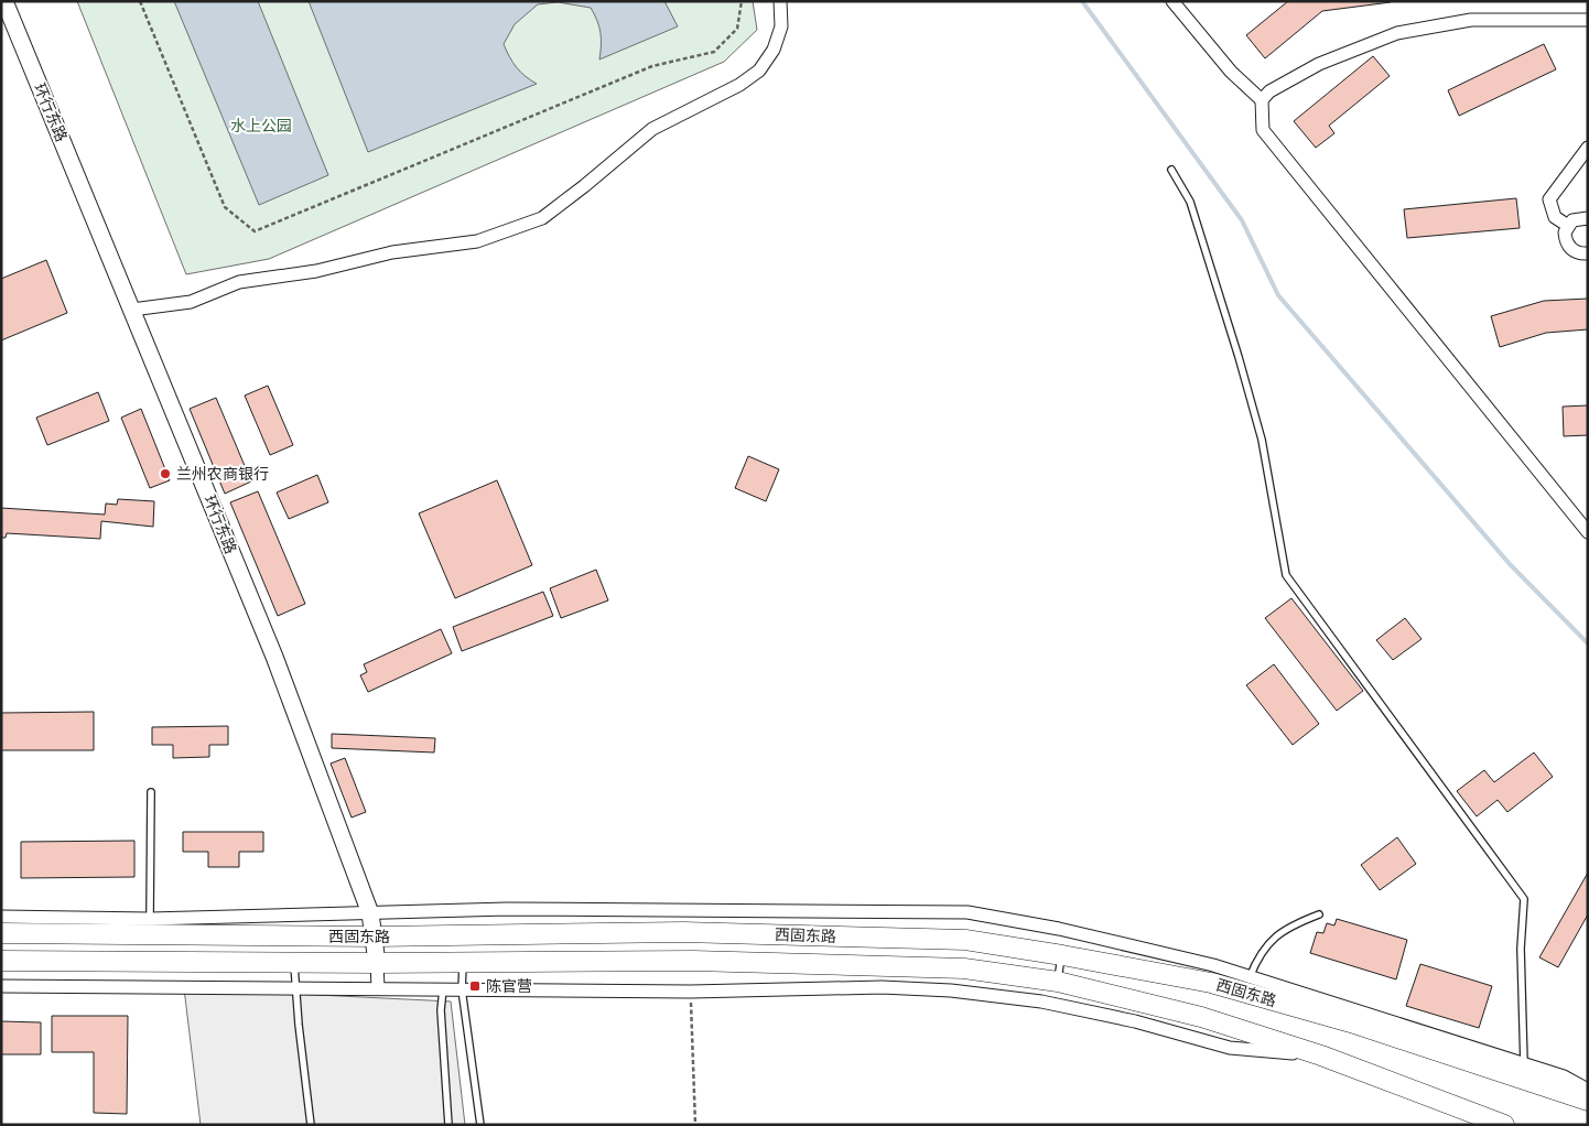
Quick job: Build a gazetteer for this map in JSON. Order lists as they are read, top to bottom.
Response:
{
  "streets": {
    "main road": ["西固东路"],
    "street": ["环行东路"]
  },
  "crossings": [
    ["环行东路", "西固东路"]
  ],
  "parks": ["水上公园"],
  "places": {
    "other": ["兰州农商银行"],
    "transit": ["陈官营"]
  }
}
